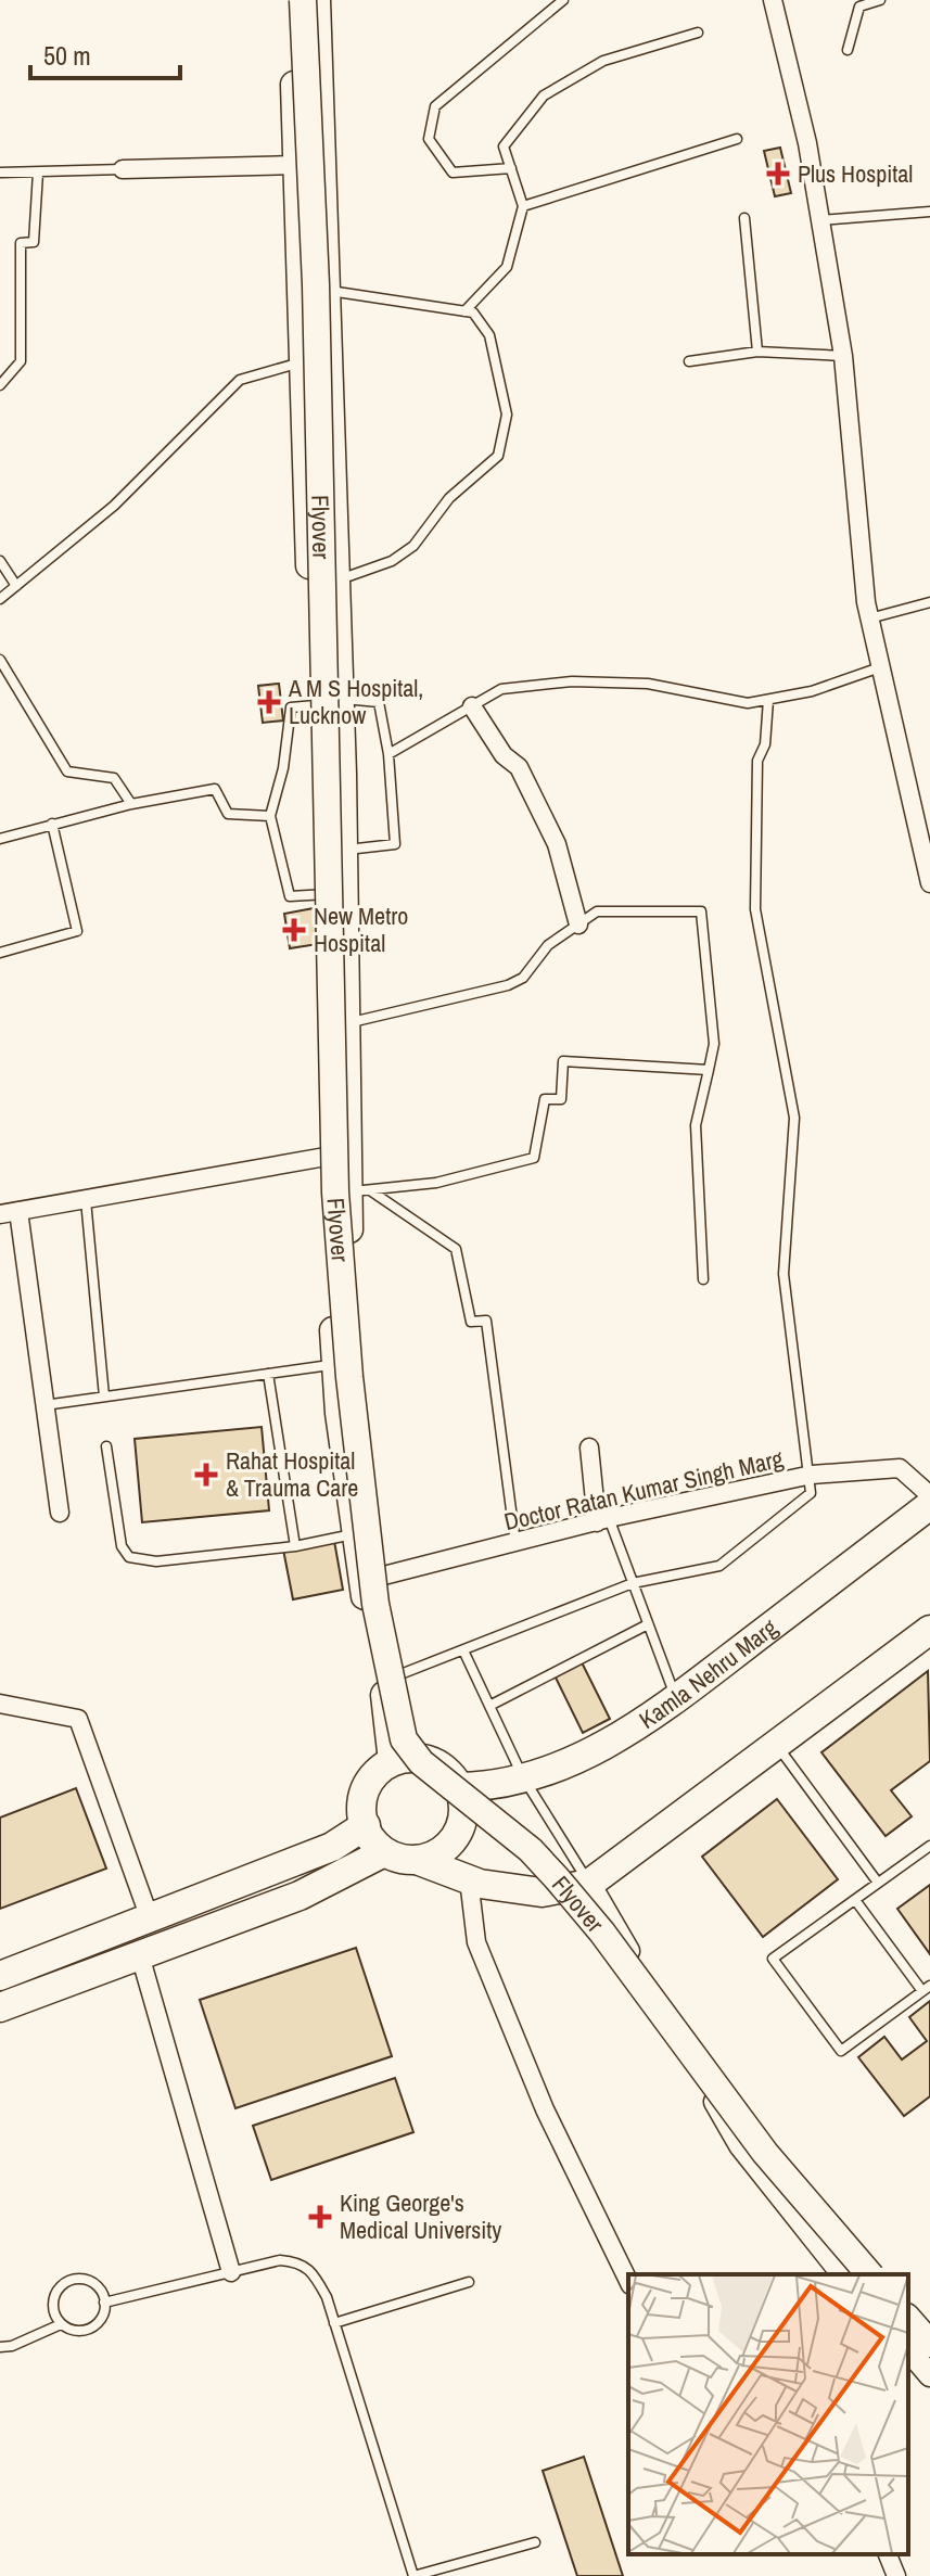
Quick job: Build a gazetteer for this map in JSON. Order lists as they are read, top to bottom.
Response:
{
  "streets": {
    "main road": ["Flyover", "Kamla Nehru Marg"],
    "street": ["Doctor Ratan Kumar Singh Marg"]
  },
  "places": {
    "health": [
      "Plus Hospital",
      "A M S Hospital, Lucknow",
      "New Metro Hospital",
      "Rahat Hospital & Trauma Care",
      "King George's Medical University"
    ]
  },
  "scale_bar": "50 m"
}
